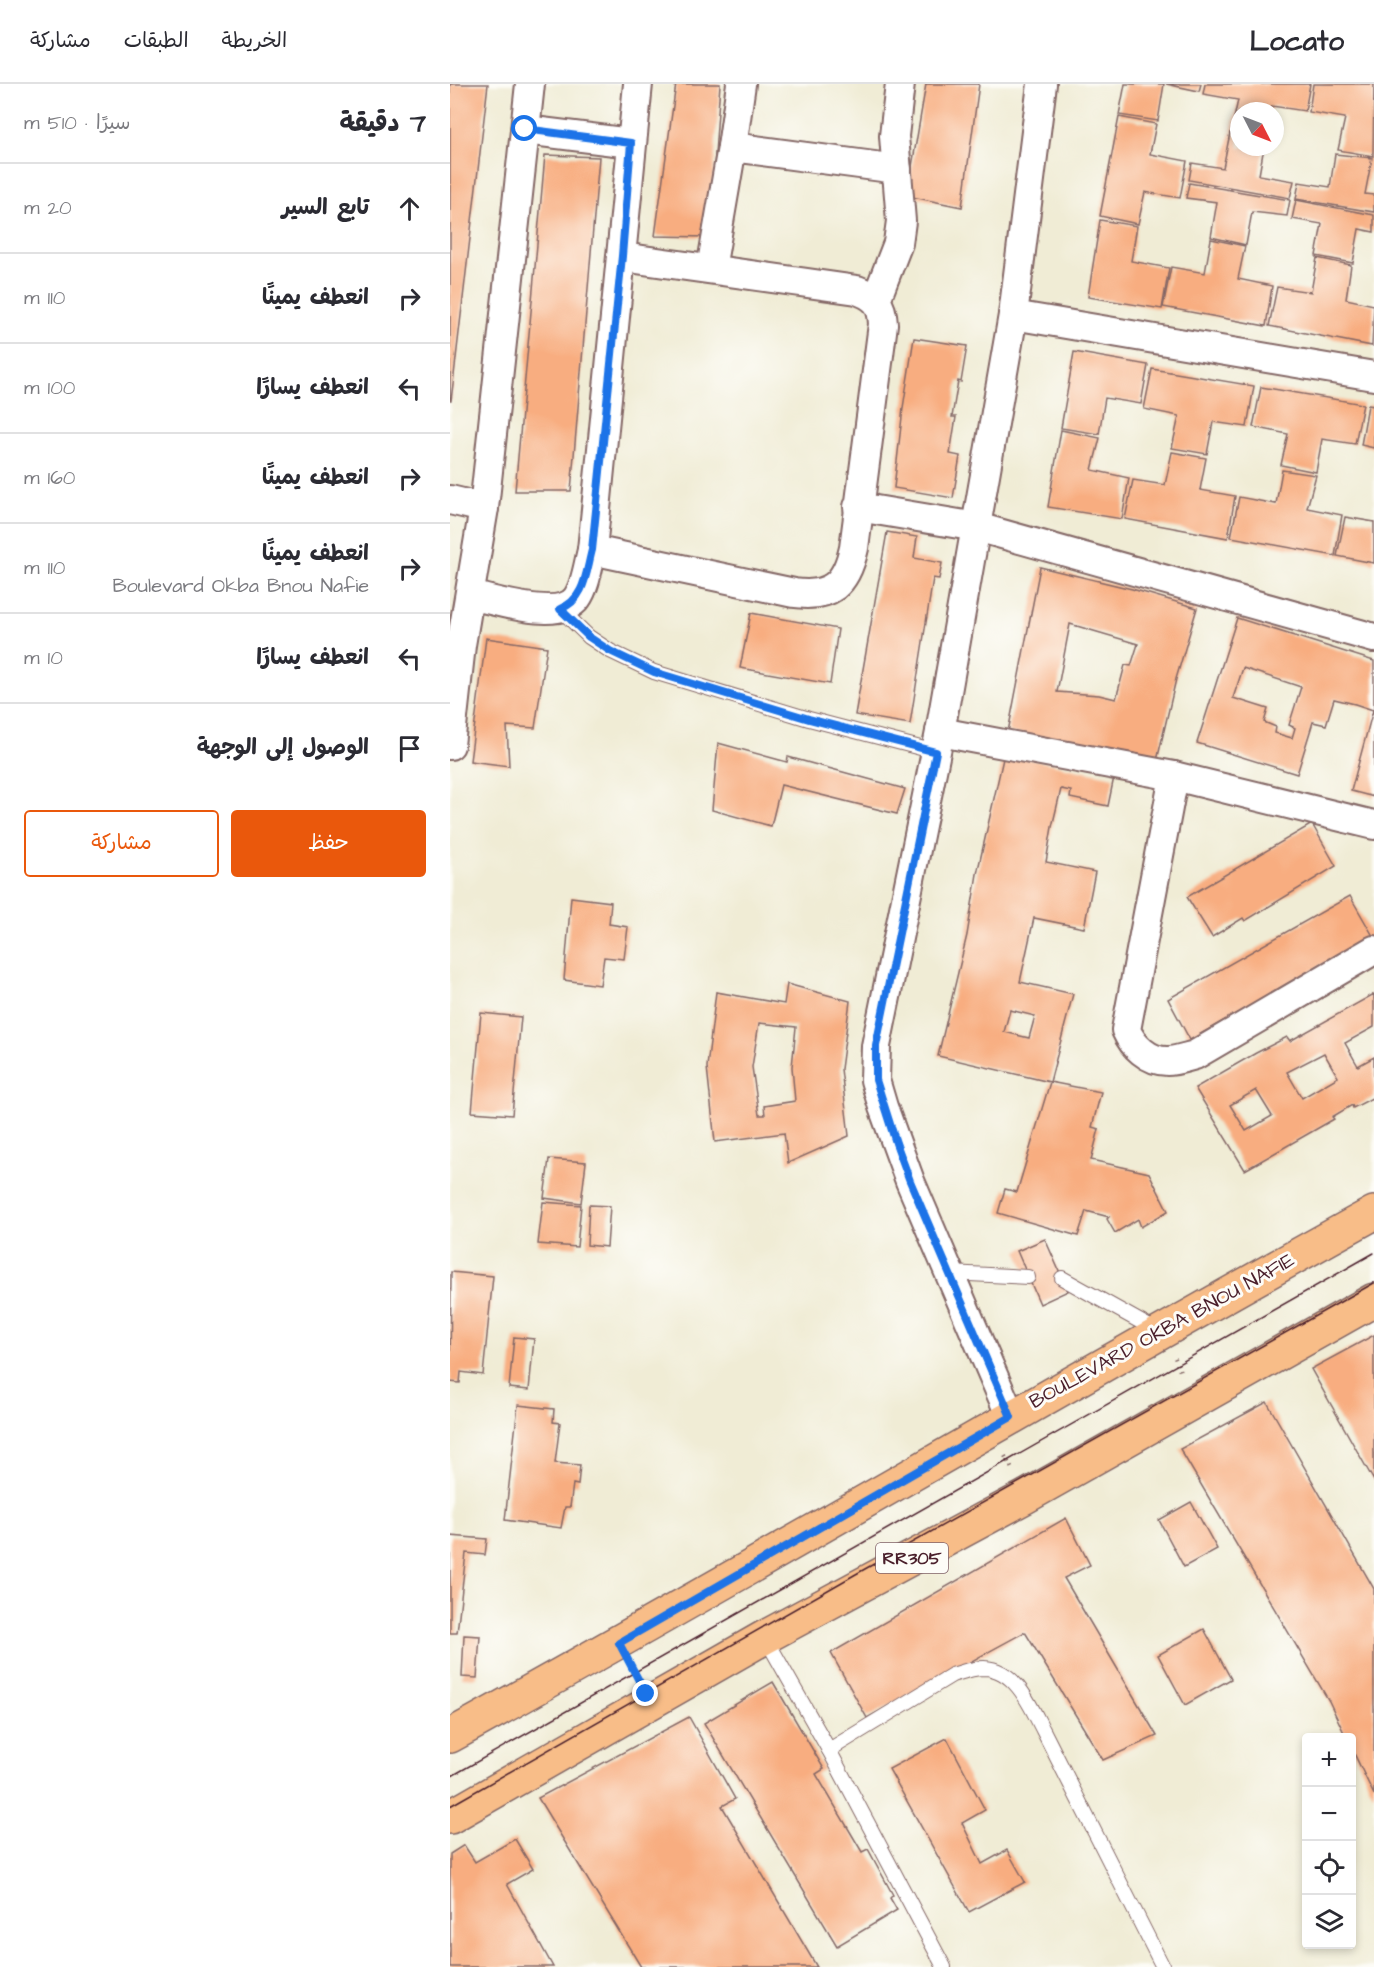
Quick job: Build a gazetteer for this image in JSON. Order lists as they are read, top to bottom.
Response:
{
  "streets": {
    "main road": ["BOULEVARD OKBA BNOU NAFIE", "RR305"]
  },
  "north": "bottom right",
  "page": {
    "header": "Locato",
    "nav": ["الخريطة", "الطبقات", "مشاركة"],
    "heading": ["7 دقيقة", "سيرًا · 510 m"],
    "list": [
      ["تابع السير", "20 m"],
      ["انعطف يمينًا", "110 m"],
      ["انعطف يسارًا", "100 m"],
      ["انعطف يمينًا", "160 m"],
      ["انعطف يمينًا", "Boulevard Okba Bnou Nafie", "110 m"],
      ["انعطف يسارًا", "10 m"],
      "الوصول إلى الوجهة"
    ],
    "buttons": ["حفظ", "مشاركة"],
    "map_buttons": ["+", "−"]
  }
}
